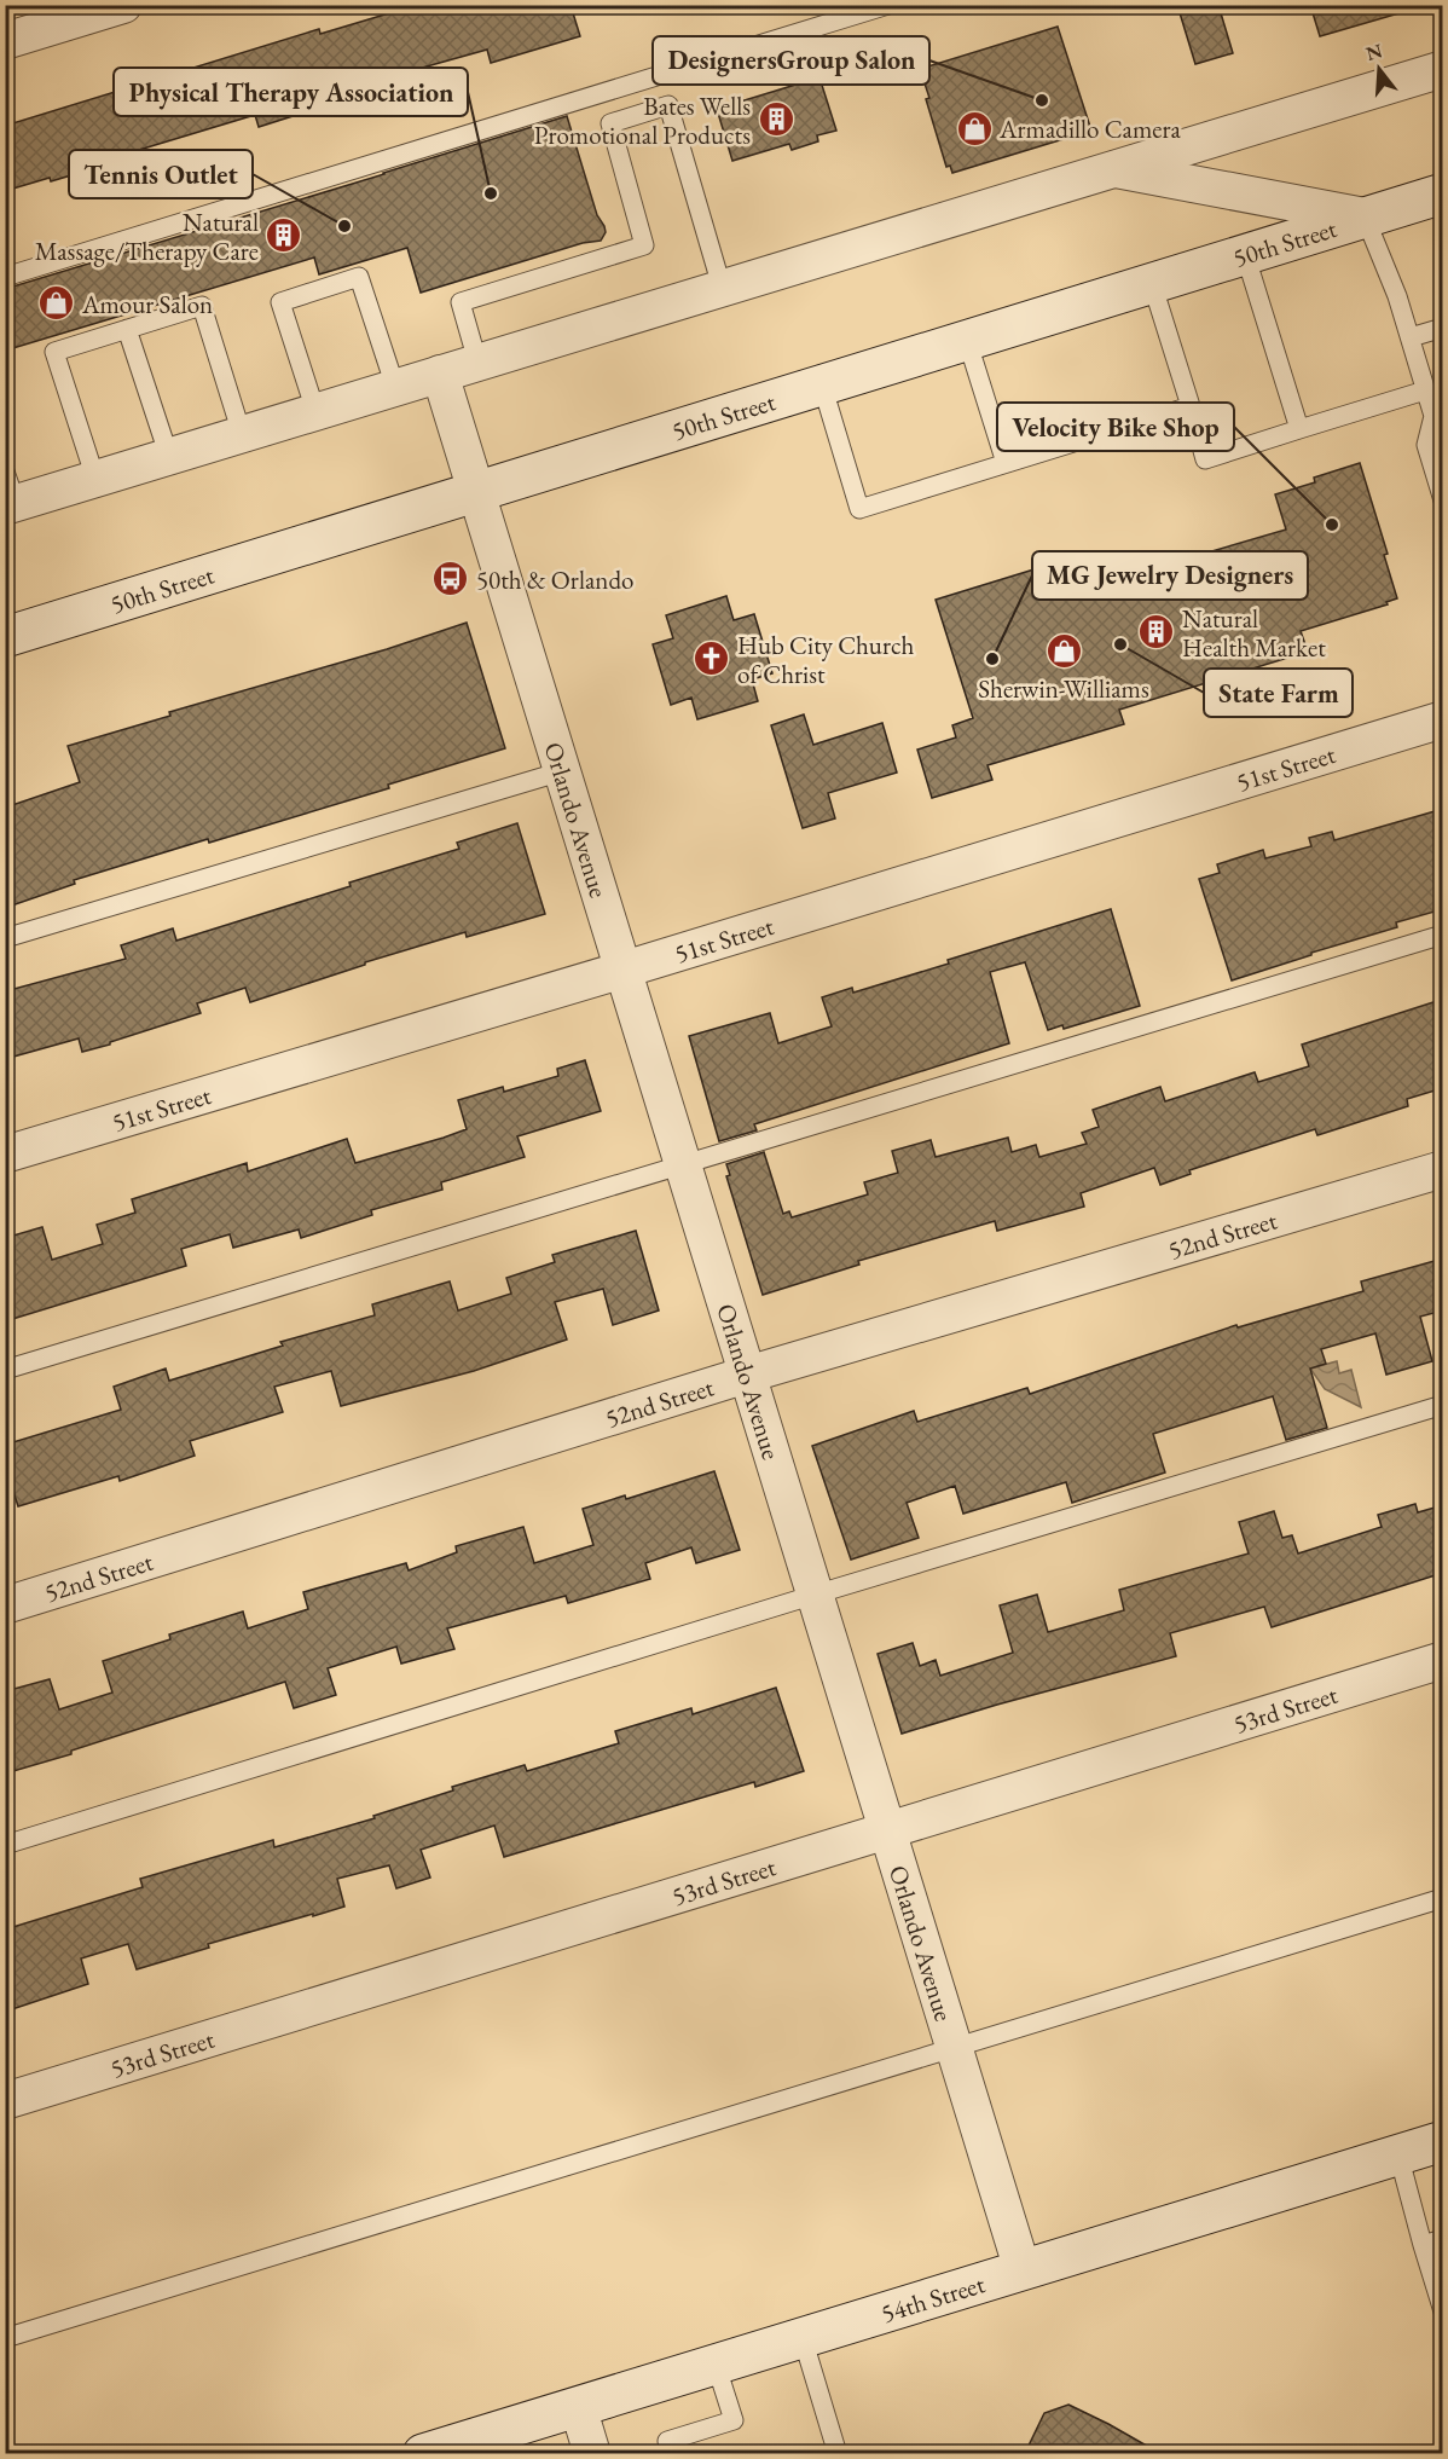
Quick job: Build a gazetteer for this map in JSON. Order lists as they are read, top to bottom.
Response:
{
  "streets": {
    "main road": ["50th Street", "54th Street"],
    "street": [
      "51st Street",
      "Orlando Avenue",
      "52nd Street",
      "53rd Street"
    ]
  },
  "crossings": [
    ["50th Street", "Orlando Avenue"],
    ["51st Street", "Orlando Avenue"],
    ["Orlando Avenue", "52nd Street"],
    ["Orlando Avenue", "53rd Street"],
    ["Orlando Avenue", "54th Street"]
  ],
  "places": {
    "other": [
      "DesignersGroup Salon",
      "Physical Therapy Association",
      "Tennis Outlet",
      "Velocity Bike Shop",
      "State Farm",
      "MG Jewelry Designers"
    ],
    "building": ["Bates Wells Promotional Products", "Natural Massage/Therapy Care", "Natural Health Market"],
    "shop": ["Armadillo Camera", "Amour Salon", "Sherwin-Williams"],
    "bus stop": ["50th & Orlando"],
    "church": ["Hub City Church of Christ"]
  },
  "north": "top"
}
